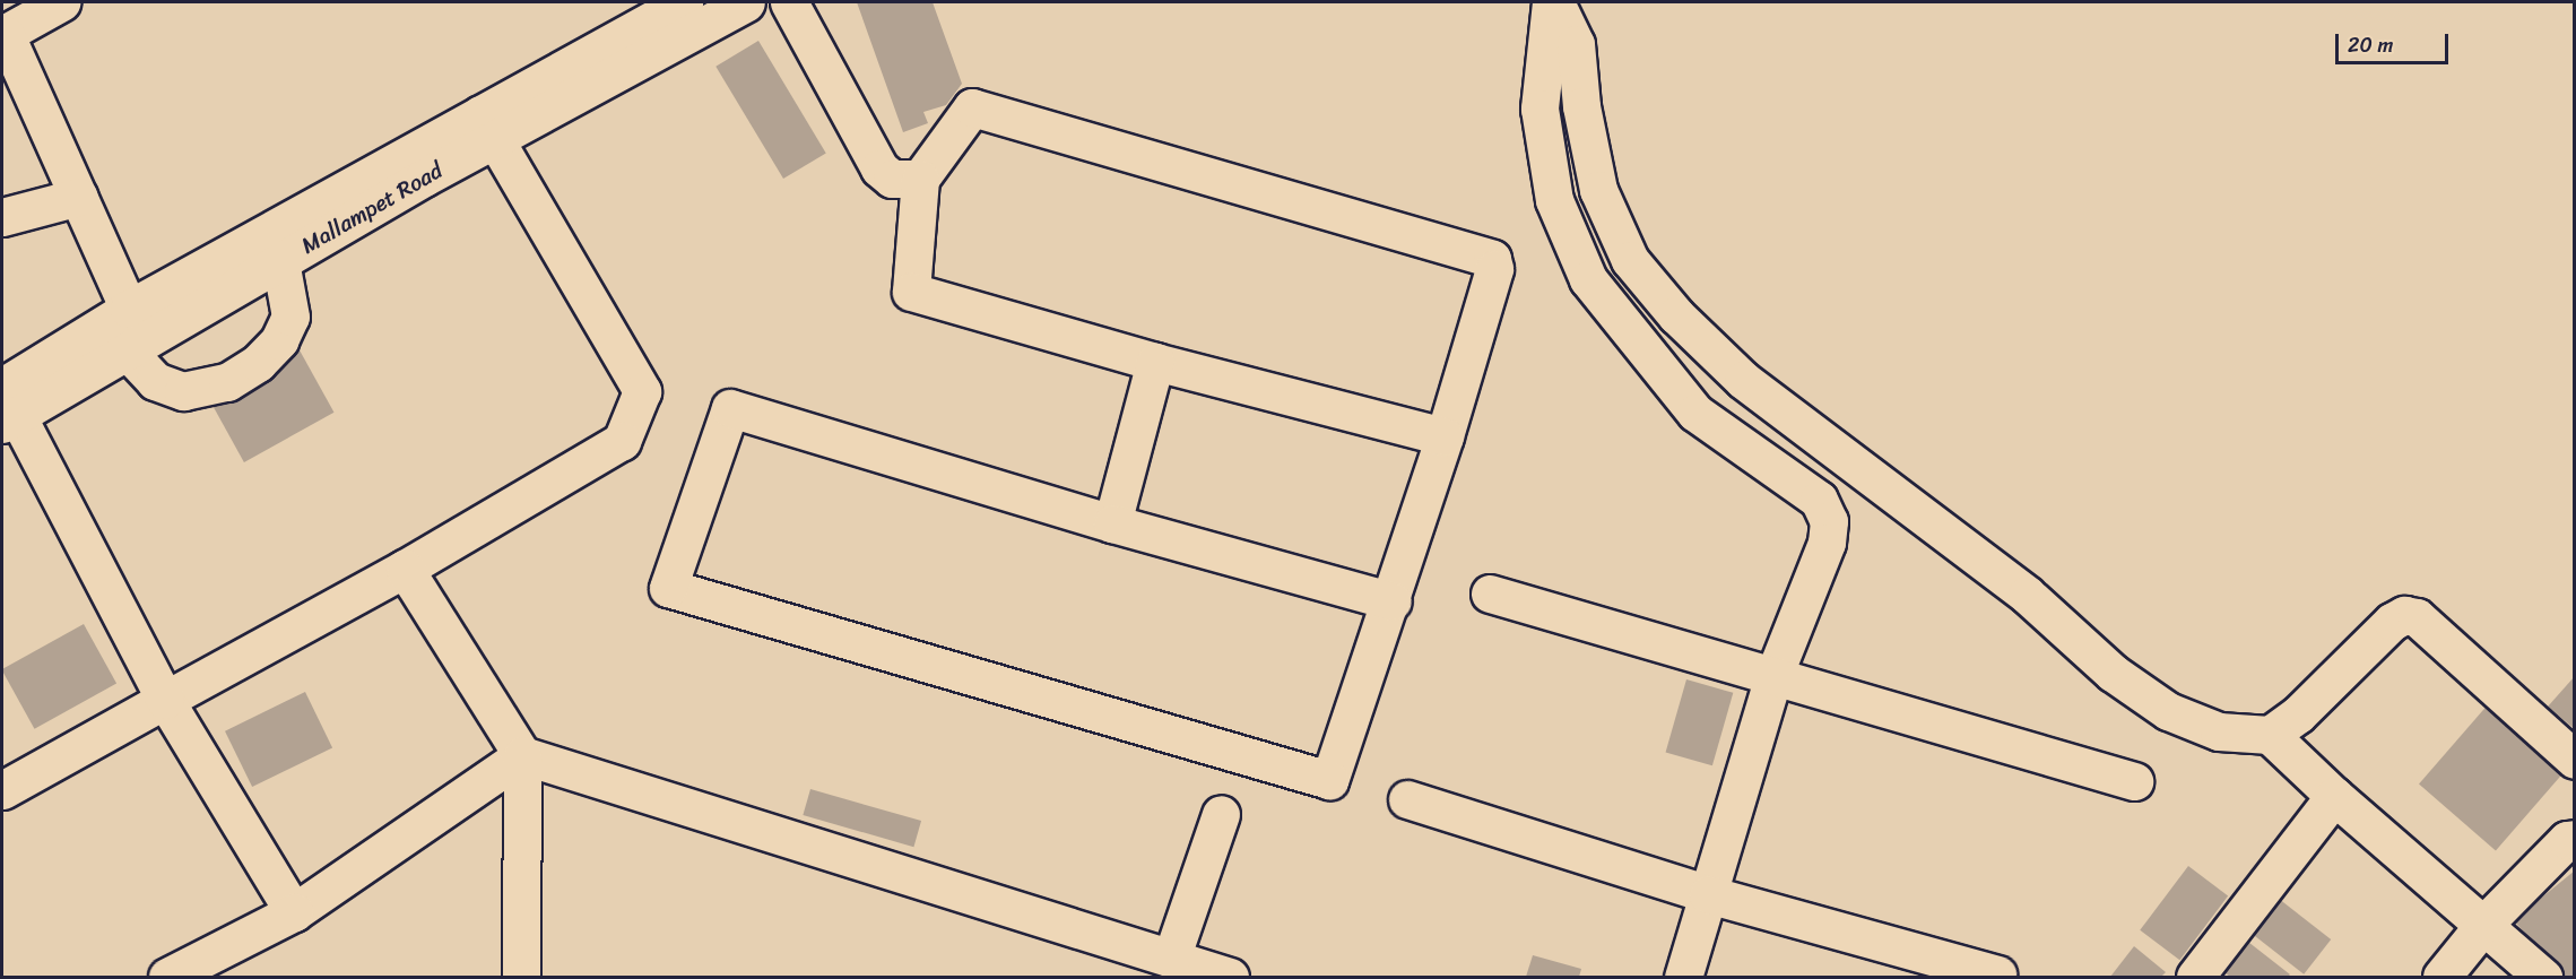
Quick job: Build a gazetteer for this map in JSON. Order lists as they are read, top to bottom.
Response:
{
  "streets": {
    "street": ["Mallampet Road"]
  },
  "scale_bar": "20 m"
}
